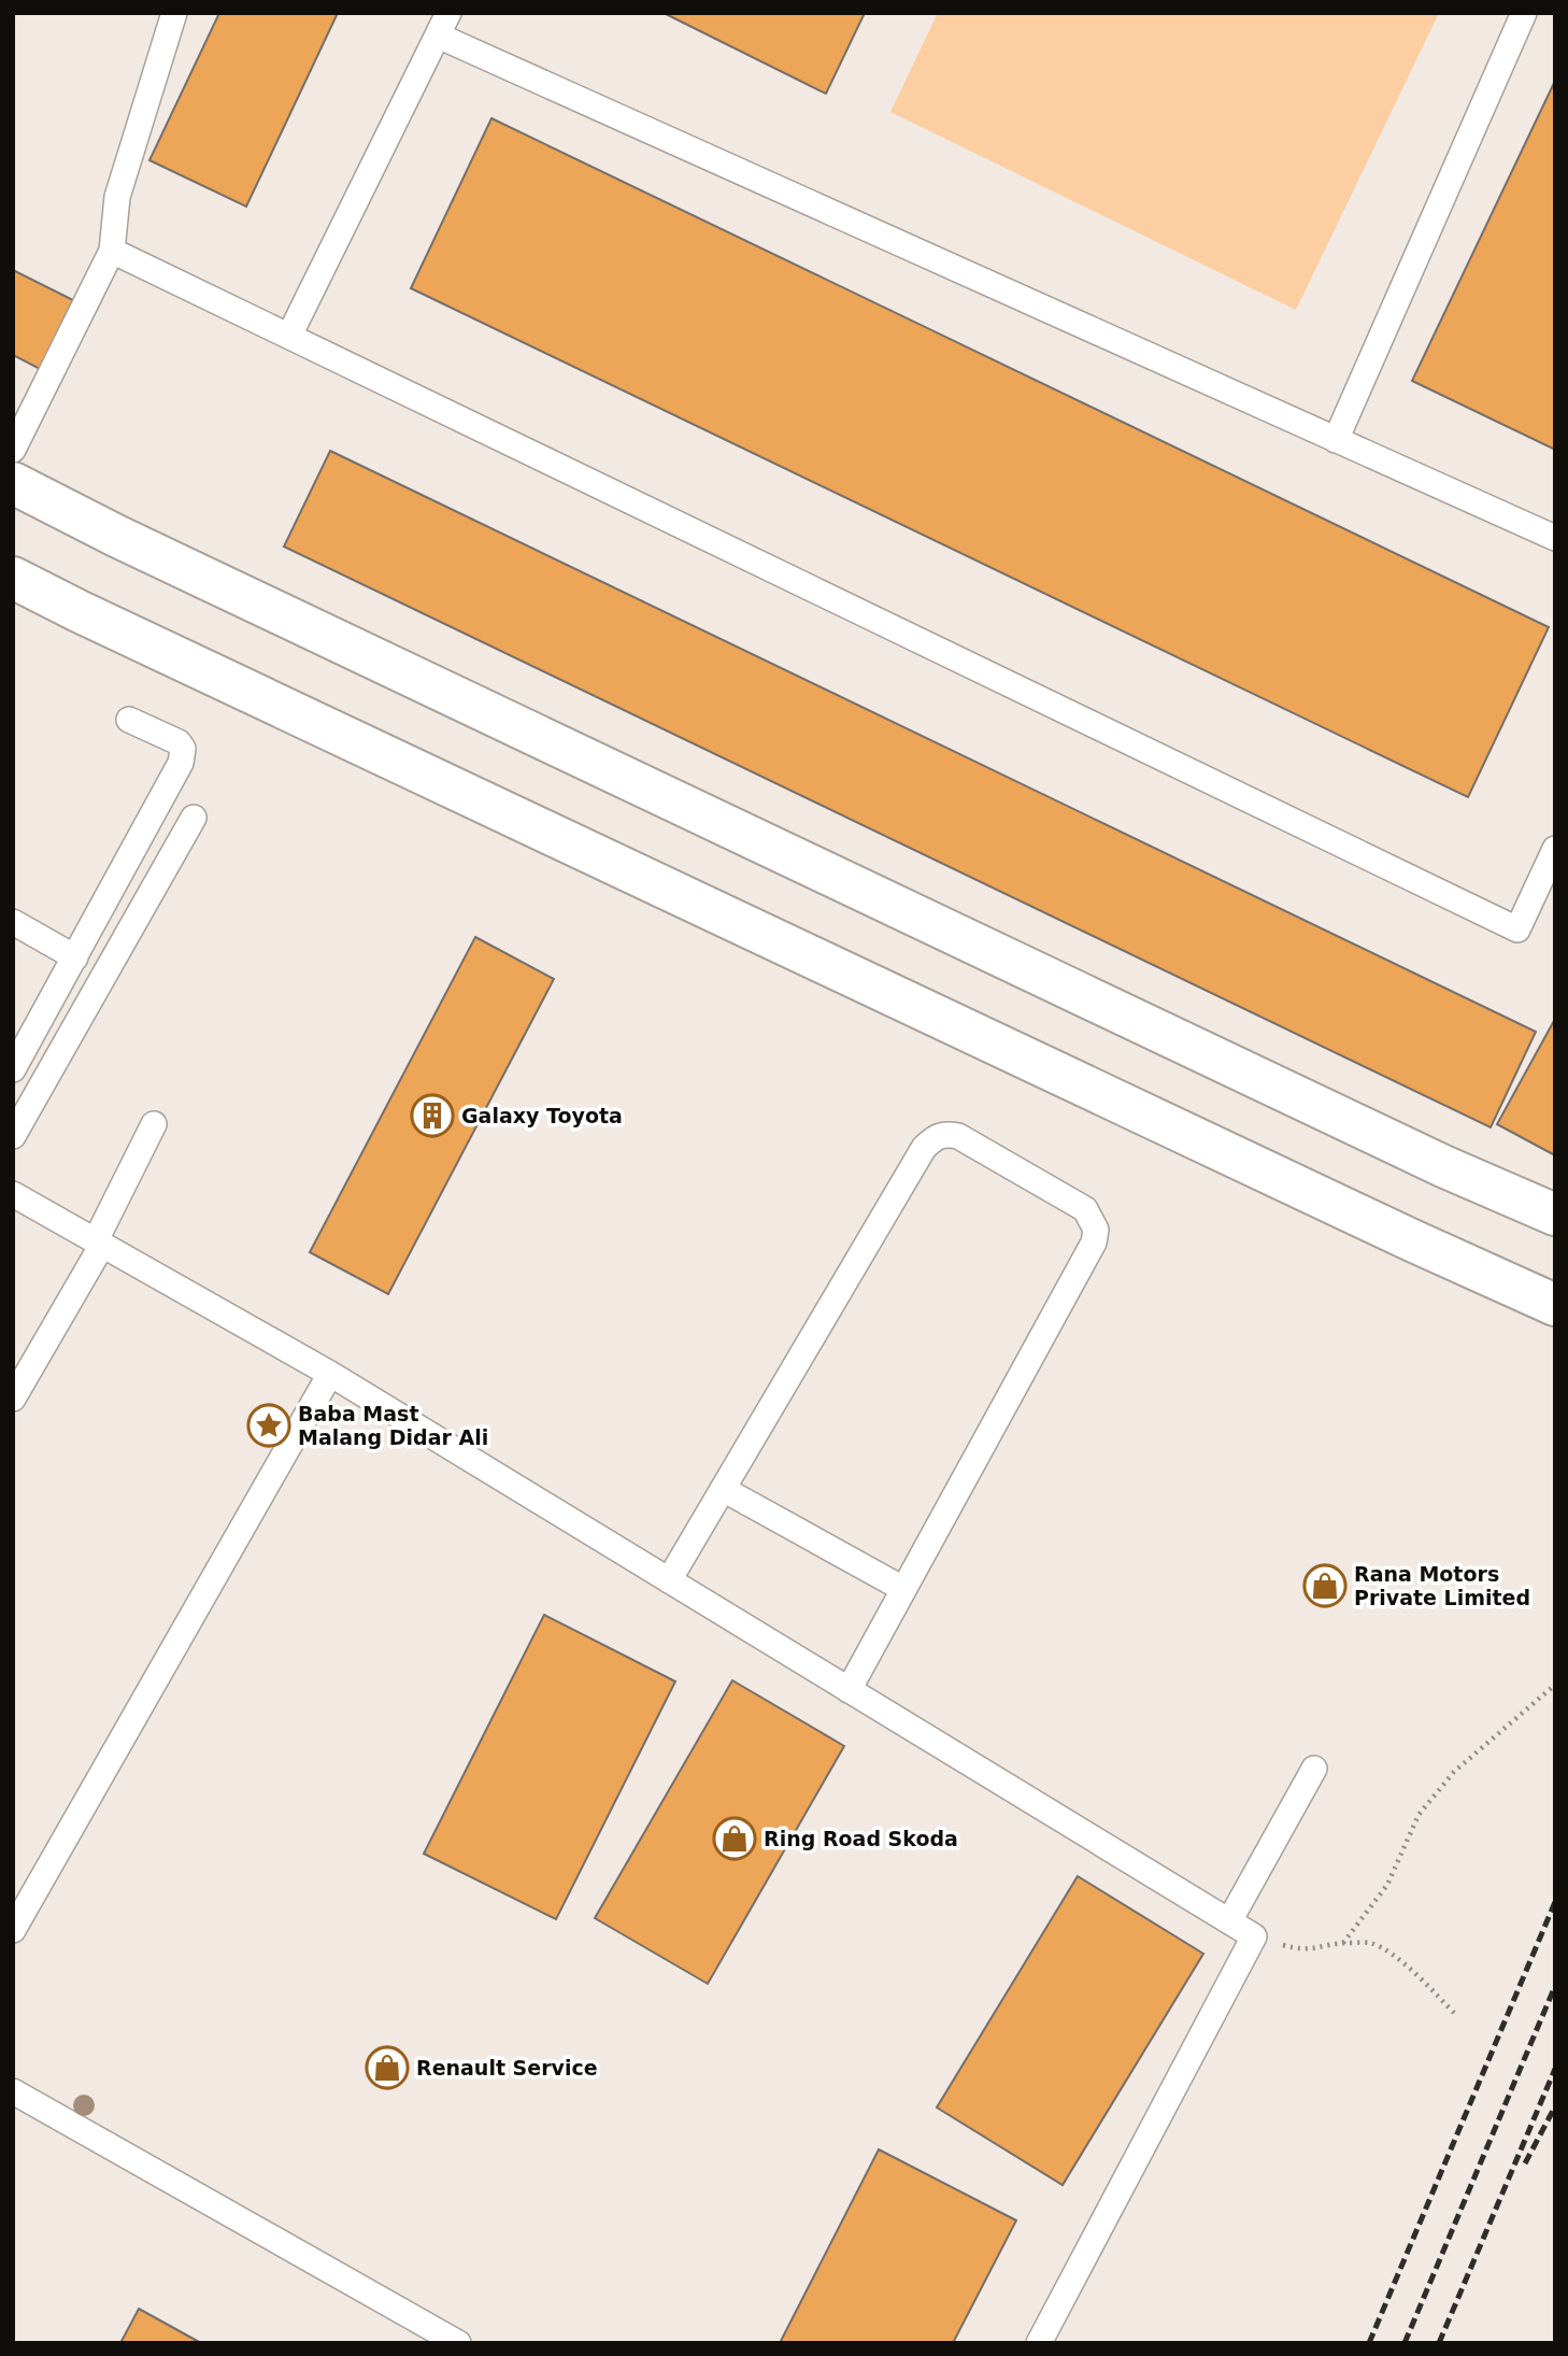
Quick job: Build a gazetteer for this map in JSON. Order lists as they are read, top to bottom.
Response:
{
  "places": {
    "building": ["Galaxy Toyota"],
    "place": ["Baba Mast Malang Didar Ali"],
    "shop": ["Rana Motors Private Limited", "Ring Road Skoda", "Renault Service"]
  }
}
